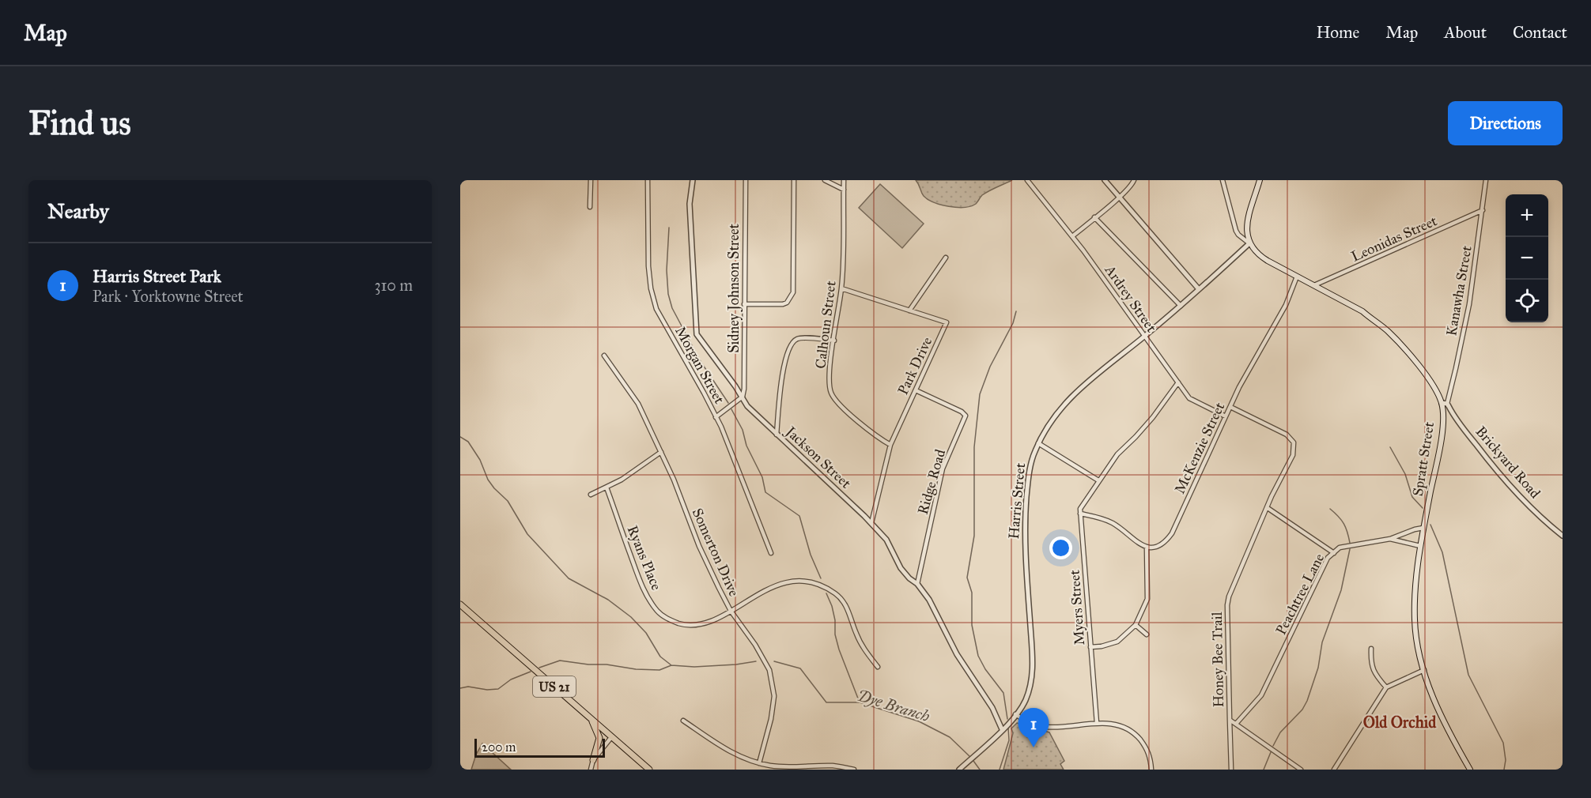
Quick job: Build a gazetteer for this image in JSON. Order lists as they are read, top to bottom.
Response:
{
  "streets": {
    "main road": ["Spratt Street", "US 21"],
    "street": [
      "Leonidas Street",
      "Sidney Johnson Street",
      "Kanawha Street",
      "Ardrey Street",
      "Calhoun Street",
      "Morgan Street",
      "Park Drive",
      "McKenzie Street",
      "Jackson Street",
      "Brickyard Road",
      "Ridge Road",
      "Harris Street",
      "Somerton Drive",
      "Ryans Place",
      "Peachtree Lane",
      "Myers Street",
      "Honey Bee Trail"
    ]
  },
  "crossings": [
    ["Leonidas Street", "Kanawha Street"],
    ["Leonidas Street", "Spratt Street"],
    ["Sidney Johnson Street", "Jackson Street"],
    ["Kanawha Street", "Spratt Street"],
    ["Kanawha Street", "Brickyard Road"],
    ["Ardrey Street", "McKenzie Street"],
    ["Ardrey Street", "Harris Street"],
    ["Calhoun Street", "Park Drive"],
    ["Park Drive", "Jackson Street"],
    ["Park Drive", "Ridge Road"],
    ["McKenzie Street", "Spratt Street"],
    ["McKenzie Street", "Honey Bee Trail"],
    ["Jackson Street", "Ridge Road"],
    ["Jackson Street", "Harris Street"],
    ["Spratt Street", "Brickyard Road"],
    ["Spratt Street", "Harris Street"],
    ["Spratt Street", "Peachtree Lane"],
    ["Somerton Drive", "Ryans Place"],
    ["Peachtree Lane", "Honey Bee Trail"]
  ],
  "districts": ["Old Orchid"],
  "water": ["Dye Branch"],
  "scale_bar": "200 m",
  "page": {
    "header": "Map",
    "nav": [
      "Home",
      "Map",
      "About",
      "Contact"
    ],
    "buttons": "Directions",
    "title": "Find us",
    "heading": "Nearby",
    "map_buttons": ["+", "−"],
    "list": [
      {
        "mark": "1",
        "name": "Harris Street Park",
        "note": "Park · Yorktowne Street",
        "value": "310 m"
      }
    ],
    "pins": "1",
    "scale": "200 m"
  }
}
